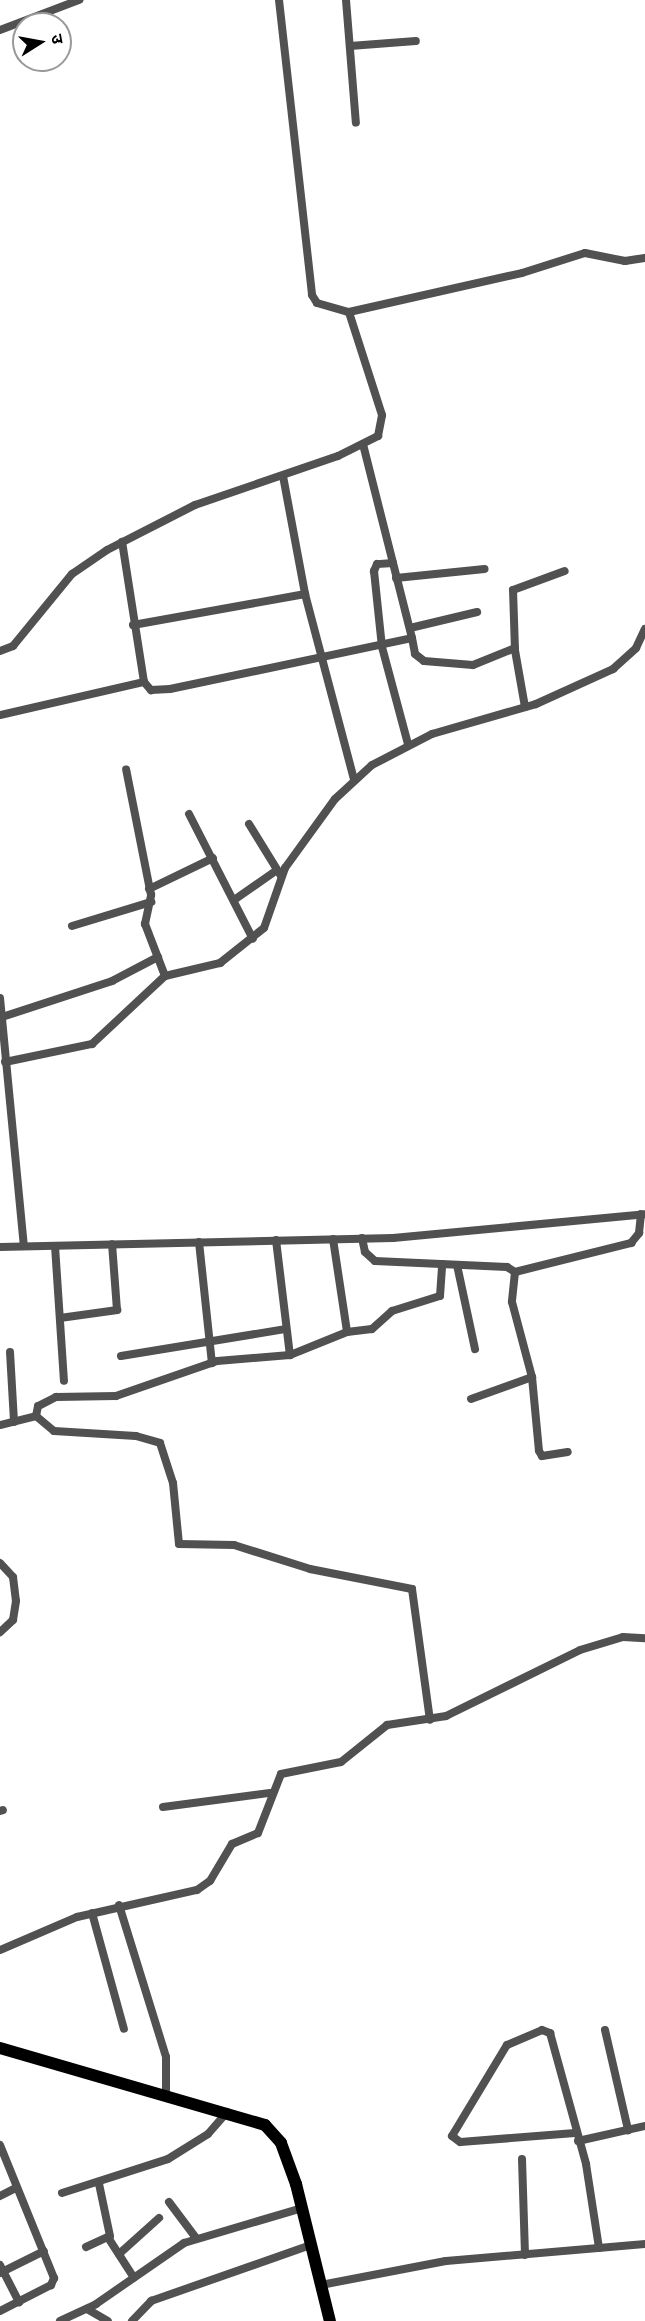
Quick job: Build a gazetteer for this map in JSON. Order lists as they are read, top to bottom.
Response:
{
  "north": "right"
}
